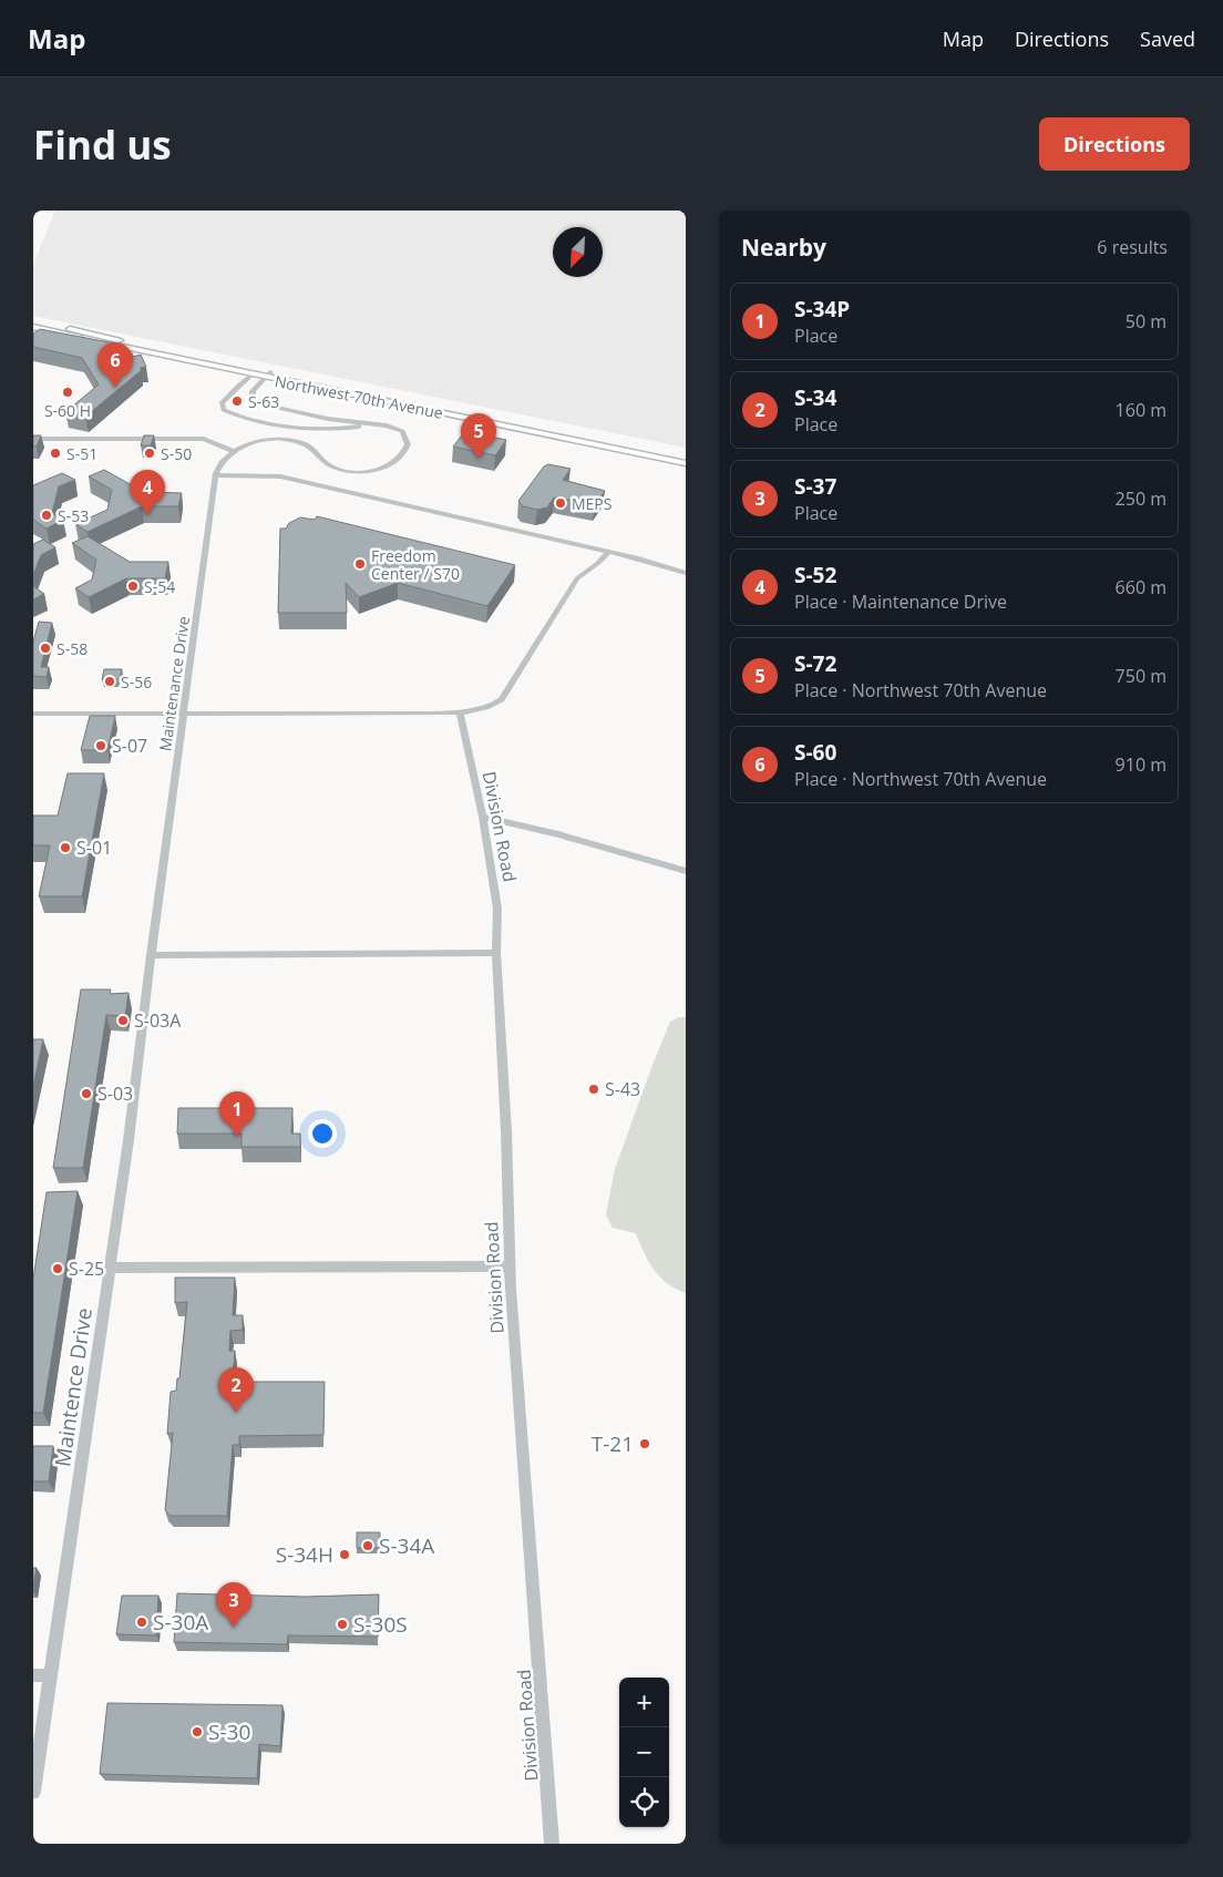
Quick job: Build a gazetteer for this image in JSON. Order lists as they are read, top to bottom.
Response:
{
  "streets": {
    "main road": ["Northwest 70th Avenue"],
    "street": ["Maintenance Drive", "Division Road", "Maintence Drive"]
  },
  "crossings": [
    ["Maintenance Drive", "Maintence Drive"]
  ],
  "places": [
    "S-60 H",
    "S-63",
    "S-51",
    "S-50",
    "MEPS",
    "S-53",
    "Freedom Center / S70",
    "S-54",
    "S-58",
    "S-56",
    "S-07",
    "S-01",
    "S-03A",
    "S-43",
    "S-03",
    "S-25",
    "T-21",
    "S-34A",
    "S-34H",
    "S-30A",
    "S-30S",
    "S-30"
  ],
  "north": "bottom left",
  "page": {
    "header": "Map",
    "nav": ["Map", "Directions", "Saved"],
    "buttons": "Directions",
    "title": "Find us",
    "heading": ["Nearby", "6 results"],
    "list": [
      {
        "mark": "1",
        "name": "S-34P",
        "note": "Place",
        "value": "50 m"
      },
      {
        "mark": "2",
        "name": "S-34",
        "note": "Place",
        "value": "160 m"
      },
      {
        "mark": "3",
        "name": "S-37",
        "note": "Place",
        "value": "250 m"
      },
      {
        "mark": "4",
        "name": "S-52",
        "note": "Place · Maintenance Drive",
        "value": "660 m"
      },
      {
        "mark": "5",
        "name": "S-72",
        "note": "Place · Northwest 70th Avenue",
        "value": "750 m"
      },
      {
        "mark": "6",
        "name": "S-60",
        "note": "Place · Northwest 70th Avenue",
        "value": "910 m"
      }
    ],
    "pins": [
      "6",
      "5",
      "4",
      "1",
      "2",
      "3"
    ],
    "map_buttons": ["+", "−"]
  }
}
